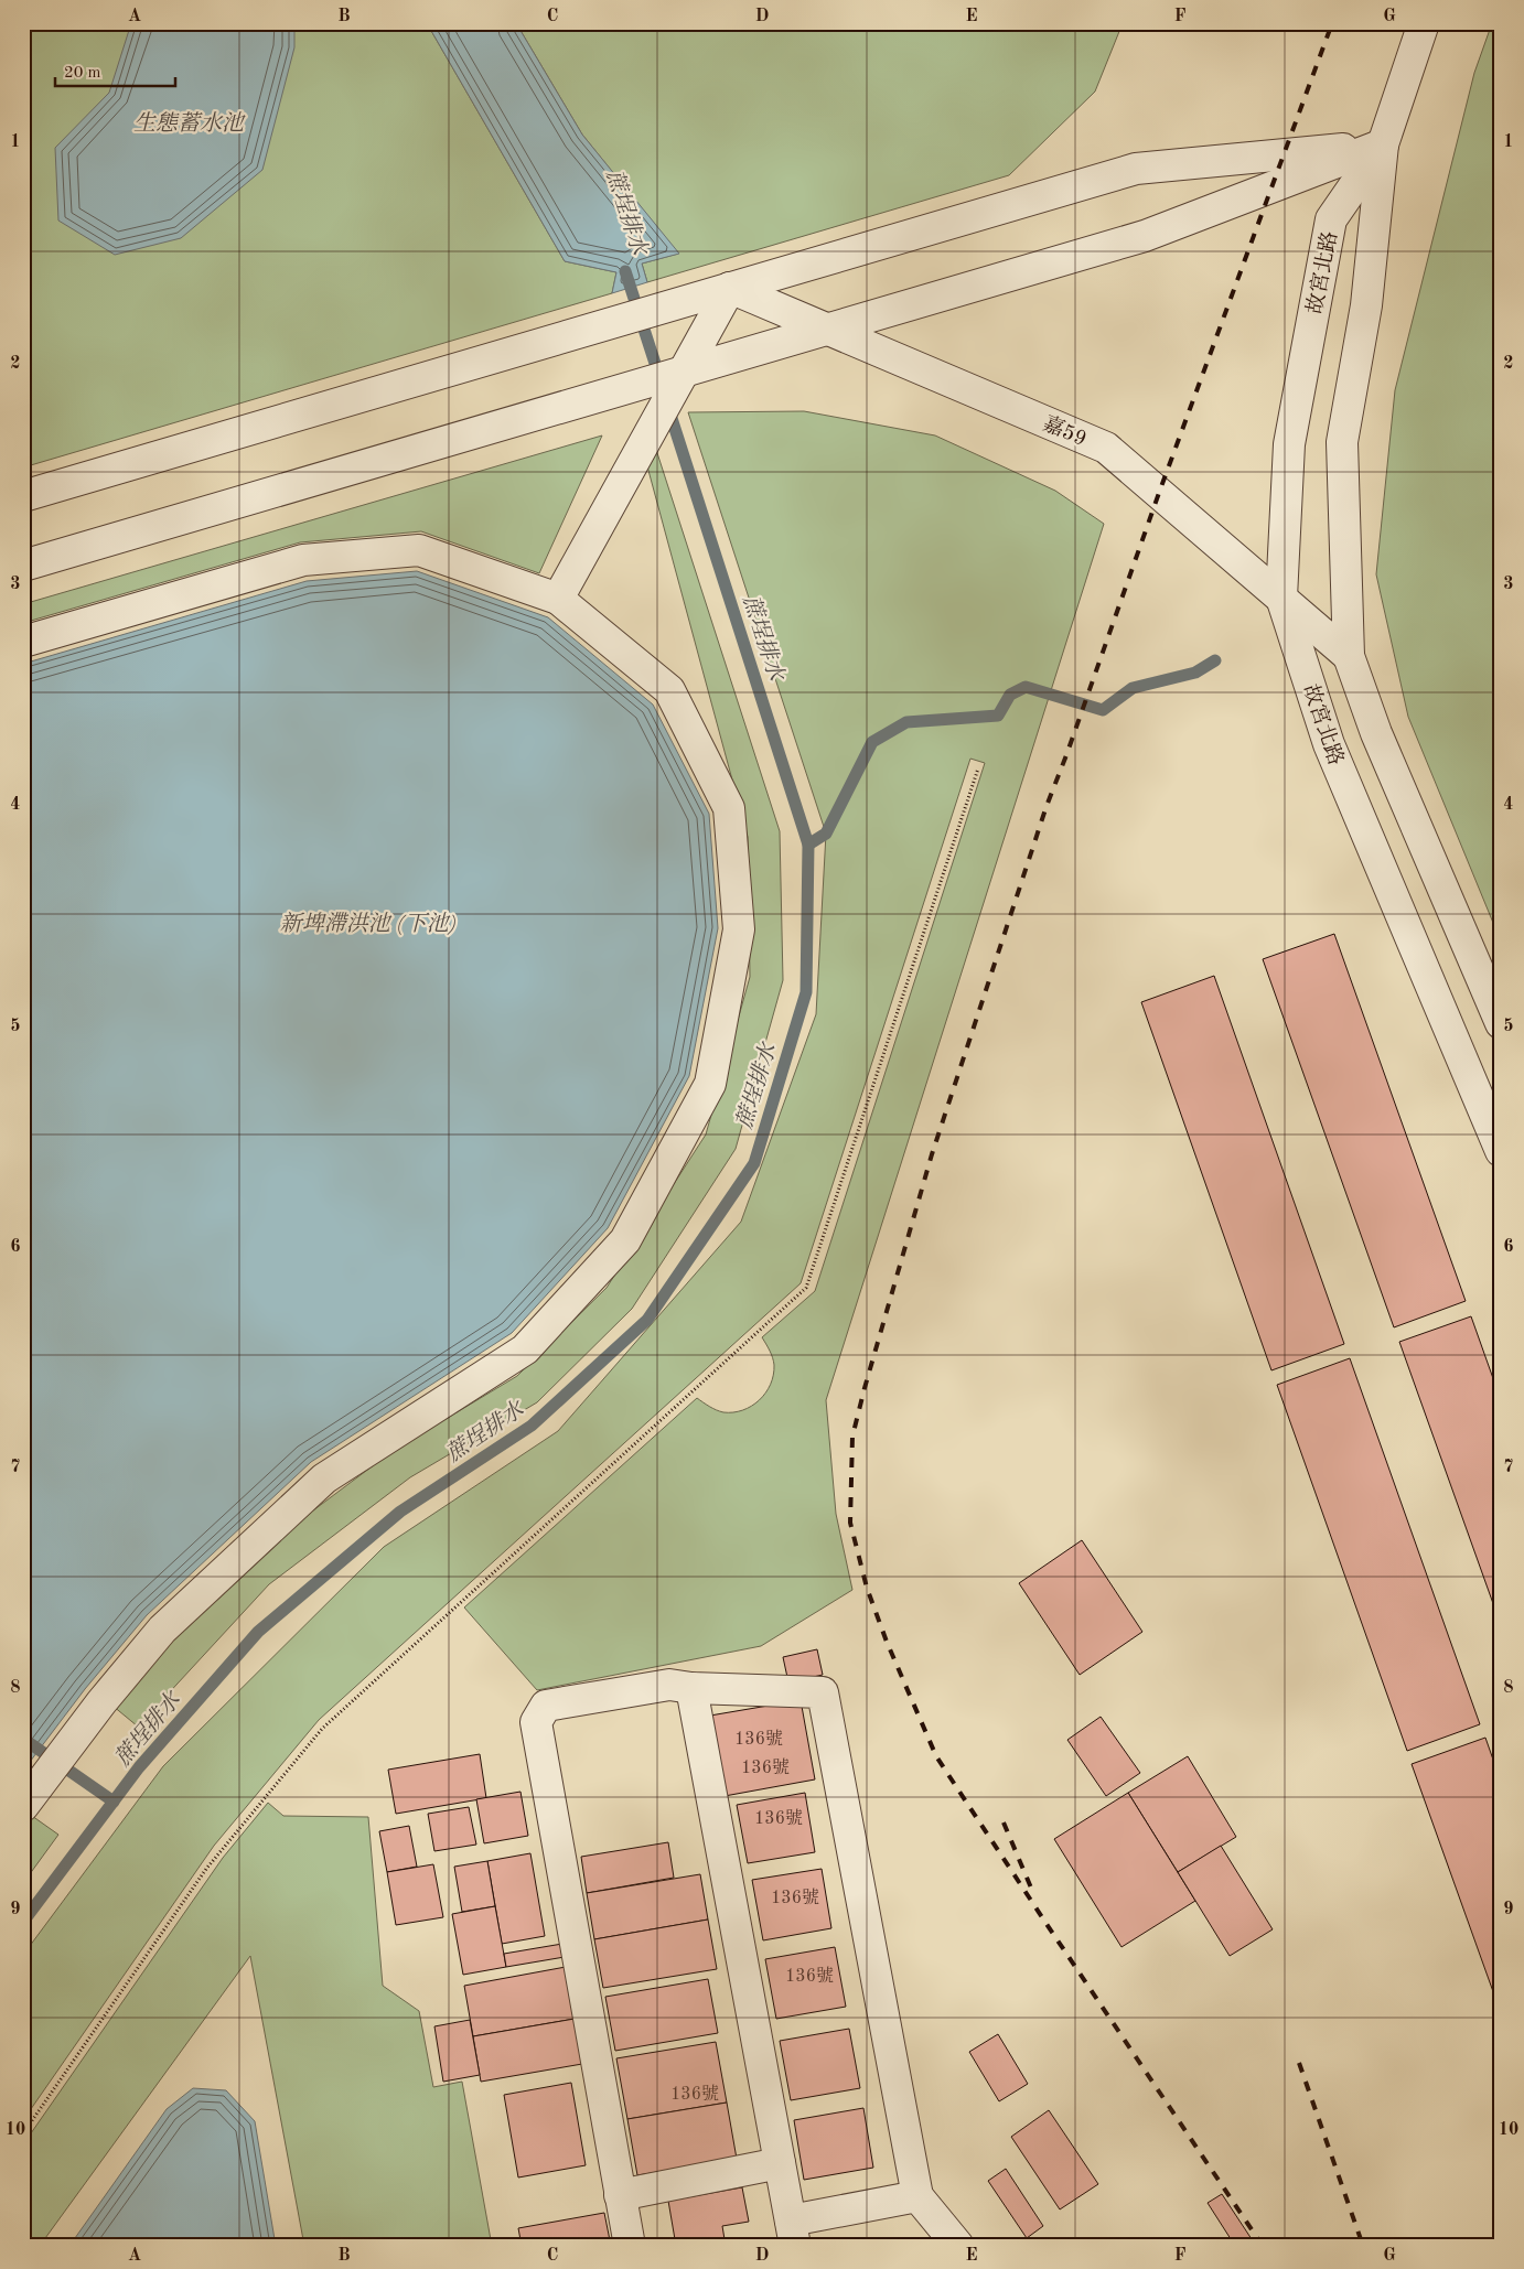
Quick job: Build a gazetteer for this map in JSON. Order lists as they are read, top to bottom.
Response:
{
  "streets": {
    "street": ["故宮北路", "嘉59"]
  },
  "crossings": [
    ["故宮北路", "嘉59"]
  ],
  "water": ["生態蓄水池", "蔗埕排水", "新埤滯洪池 (下池)"],
  "house_numbers": [
    "136號",
    "136號",
    "136號",
    "136號",
    "136號",
    "136號"
  ],
  "scale_bar": "20 m",
  "grid": {
    "columns": [
      "A",
      "B",
      "C",
      "D",
      "E",
      "F",
      "G"
    ],
    "rows": [
      "1",
      "2",
      "3",
      "4",
      "5",
      "6",
      "7",
      "8",
      "9",
      "10"
    ]
  }
}
